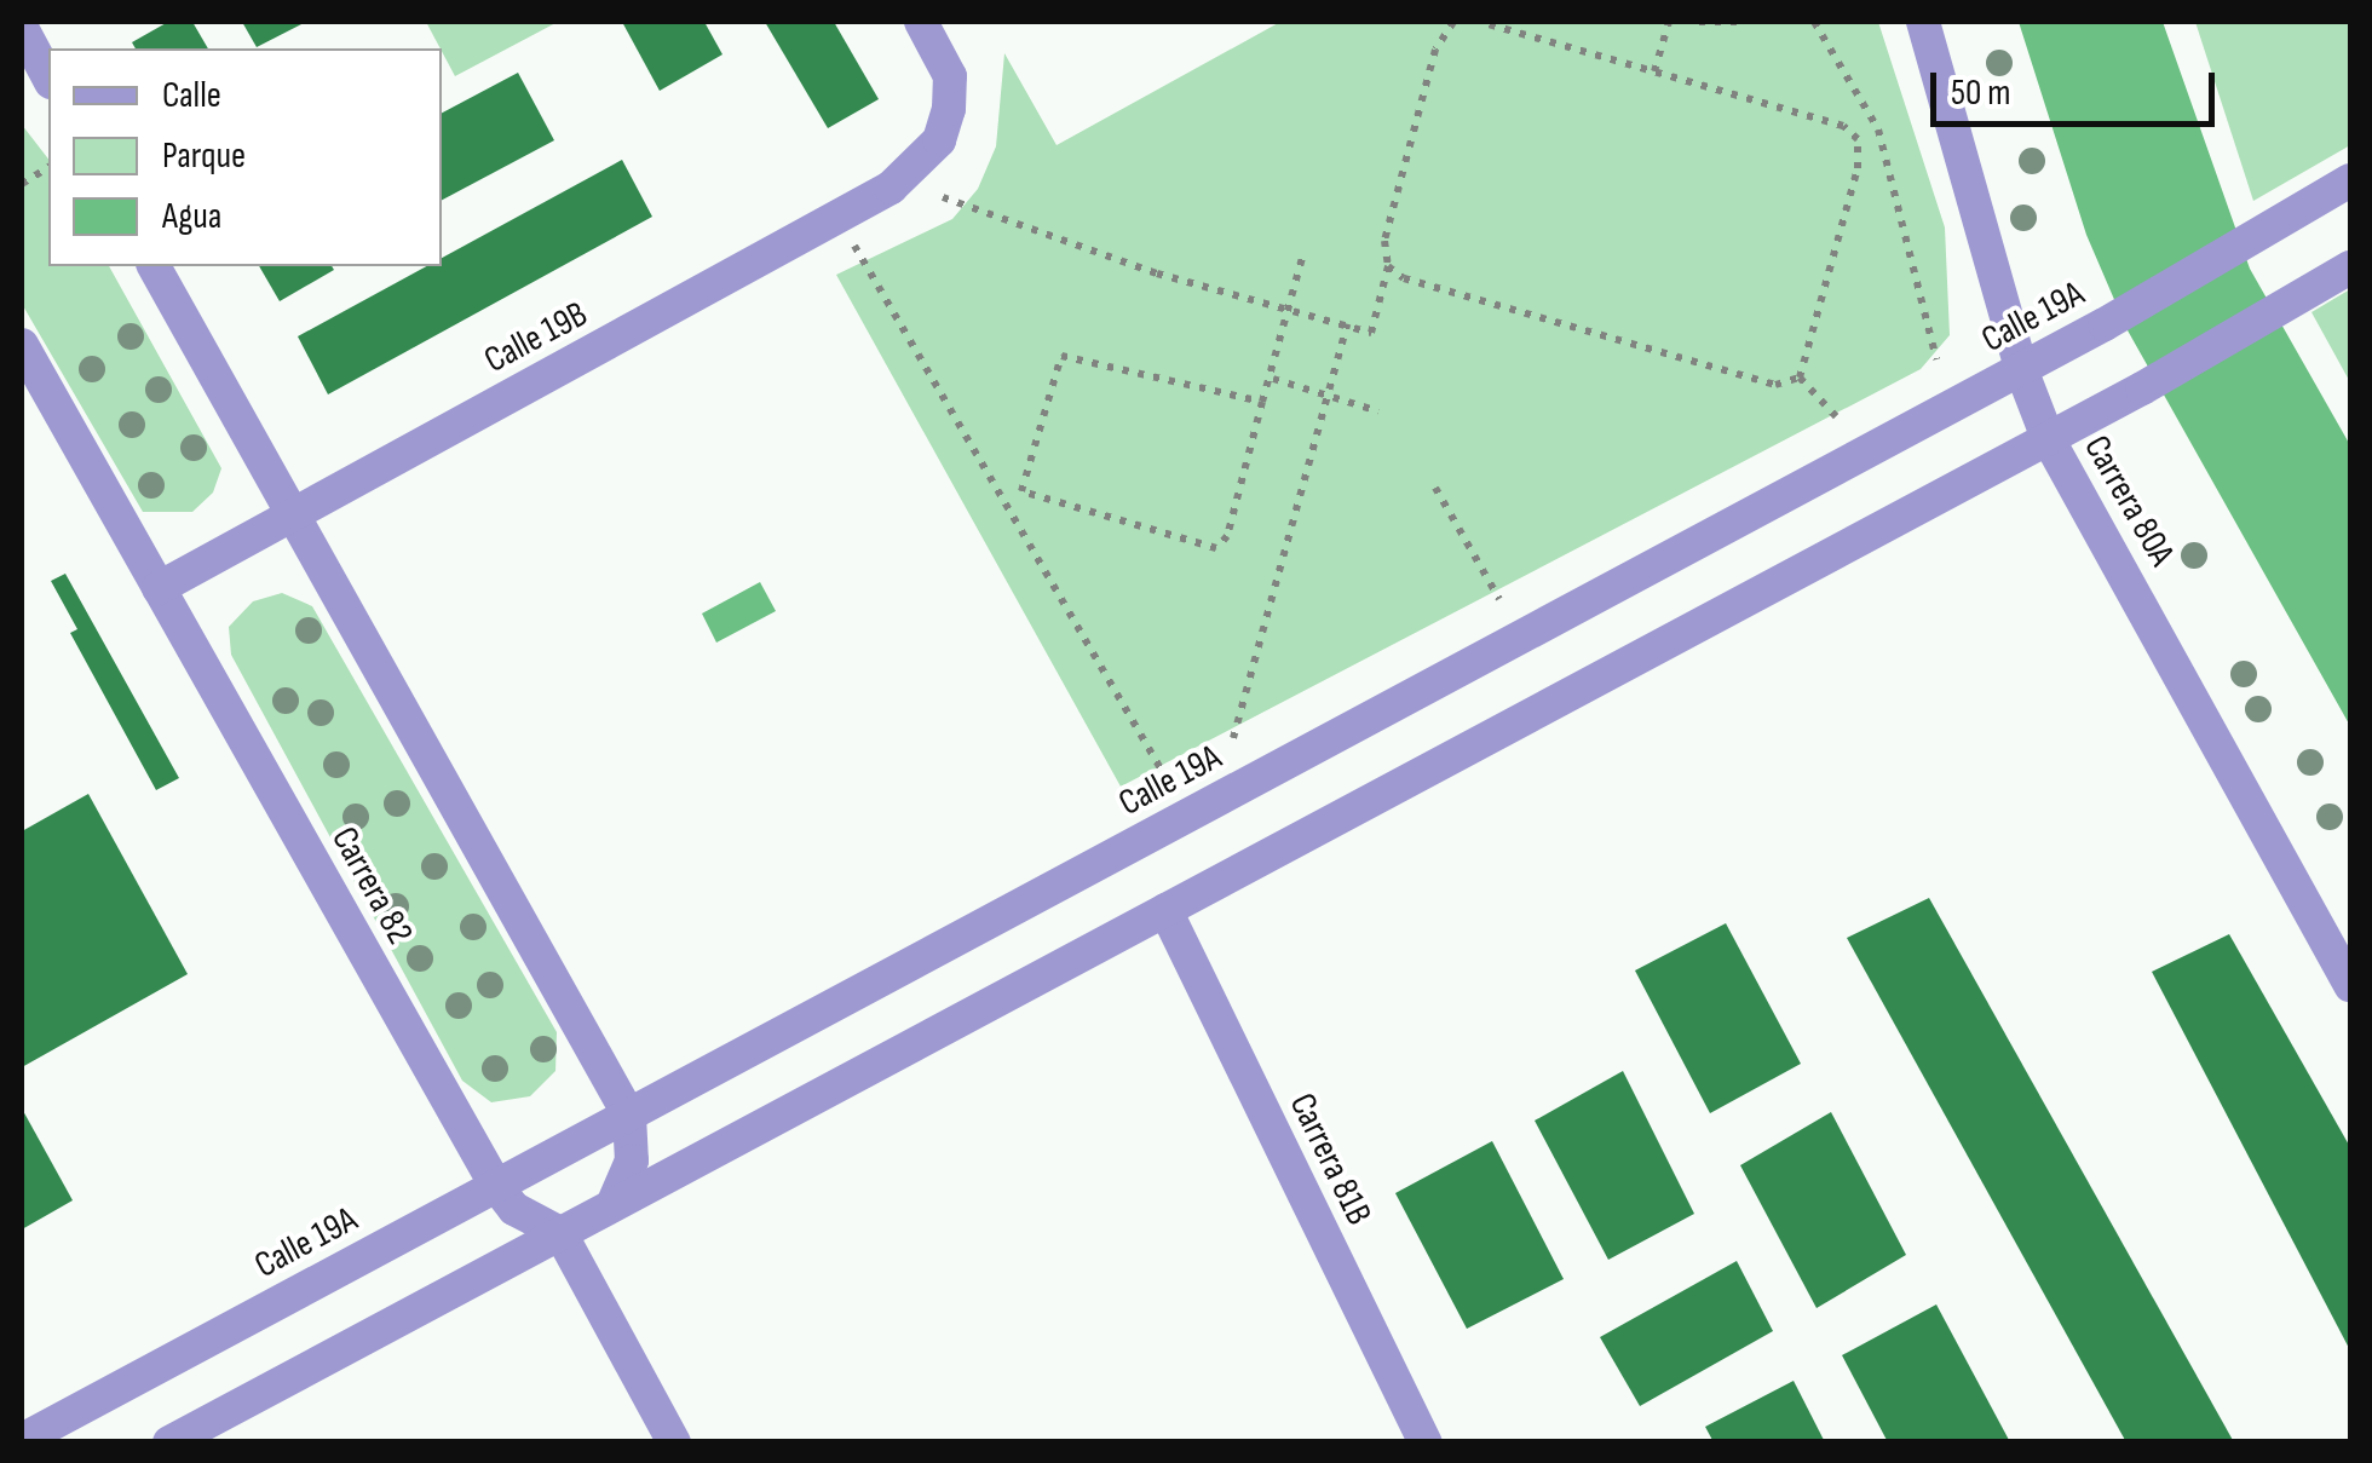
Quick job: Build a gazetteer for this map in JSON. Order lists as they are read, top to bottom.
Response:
{
  "streets": {
    "street": [
      "Calle 19A",
      "Calle 19B",
      "Carrera 80A",
      "Carrera 82",
      "Carrera 81B"
    ]
  },
  "crossings": [
    ["Calle 19A", "Carrera 80A"],
    ["Calle 19A", "Carrera 82"],
    ["Calle 19B", "Carrera 82"]
  ],
  "legend": ["Calle", "Parque", "Agua"],
  "scale_bar": "50 m"
}
